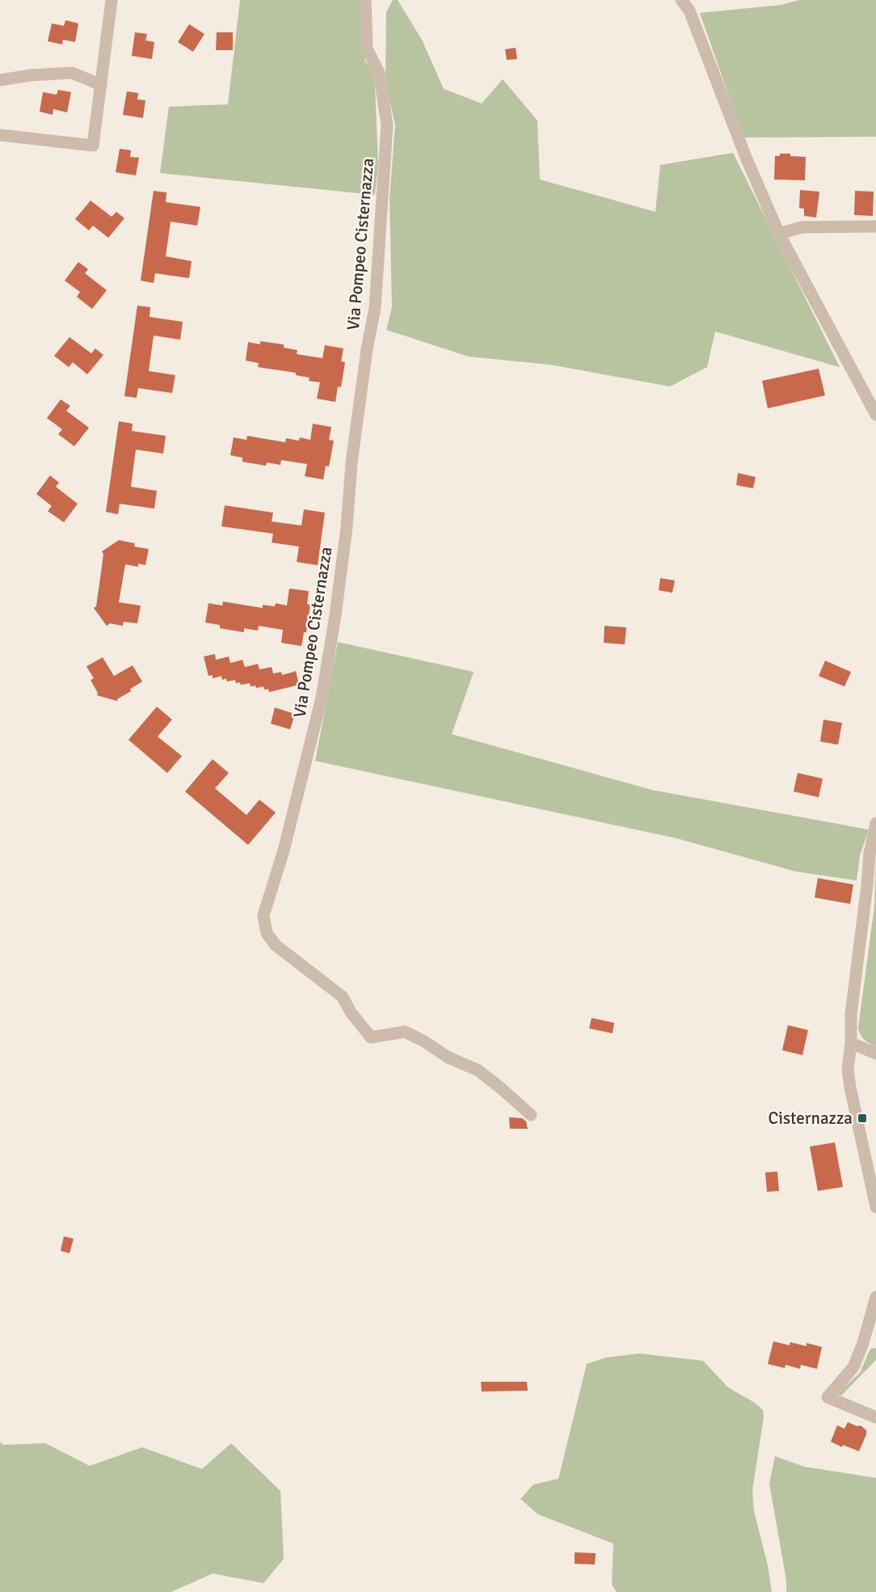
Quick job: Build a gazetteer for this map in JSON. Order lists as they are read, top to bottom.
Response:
{
  "streets": {
    "street": ["Via Pompeo Cisternazza"]
  },
  "places": {
    "transit": ["Cisternazza"]
  }
}
